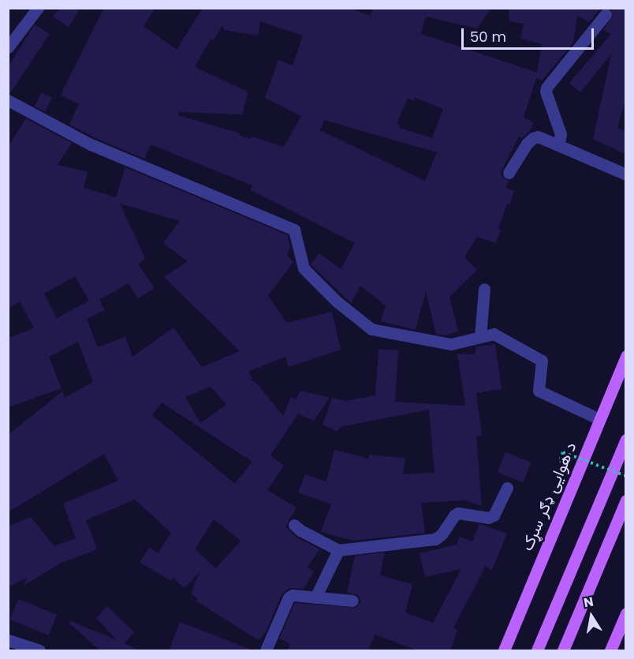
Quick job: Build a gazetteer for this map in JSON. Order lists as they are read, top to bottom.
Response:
{
  "streets": {
    "main road": ["د هوایی ډګر سړک"]
  },
  "scale_bar": "50 m",
  "north": "top"
}
